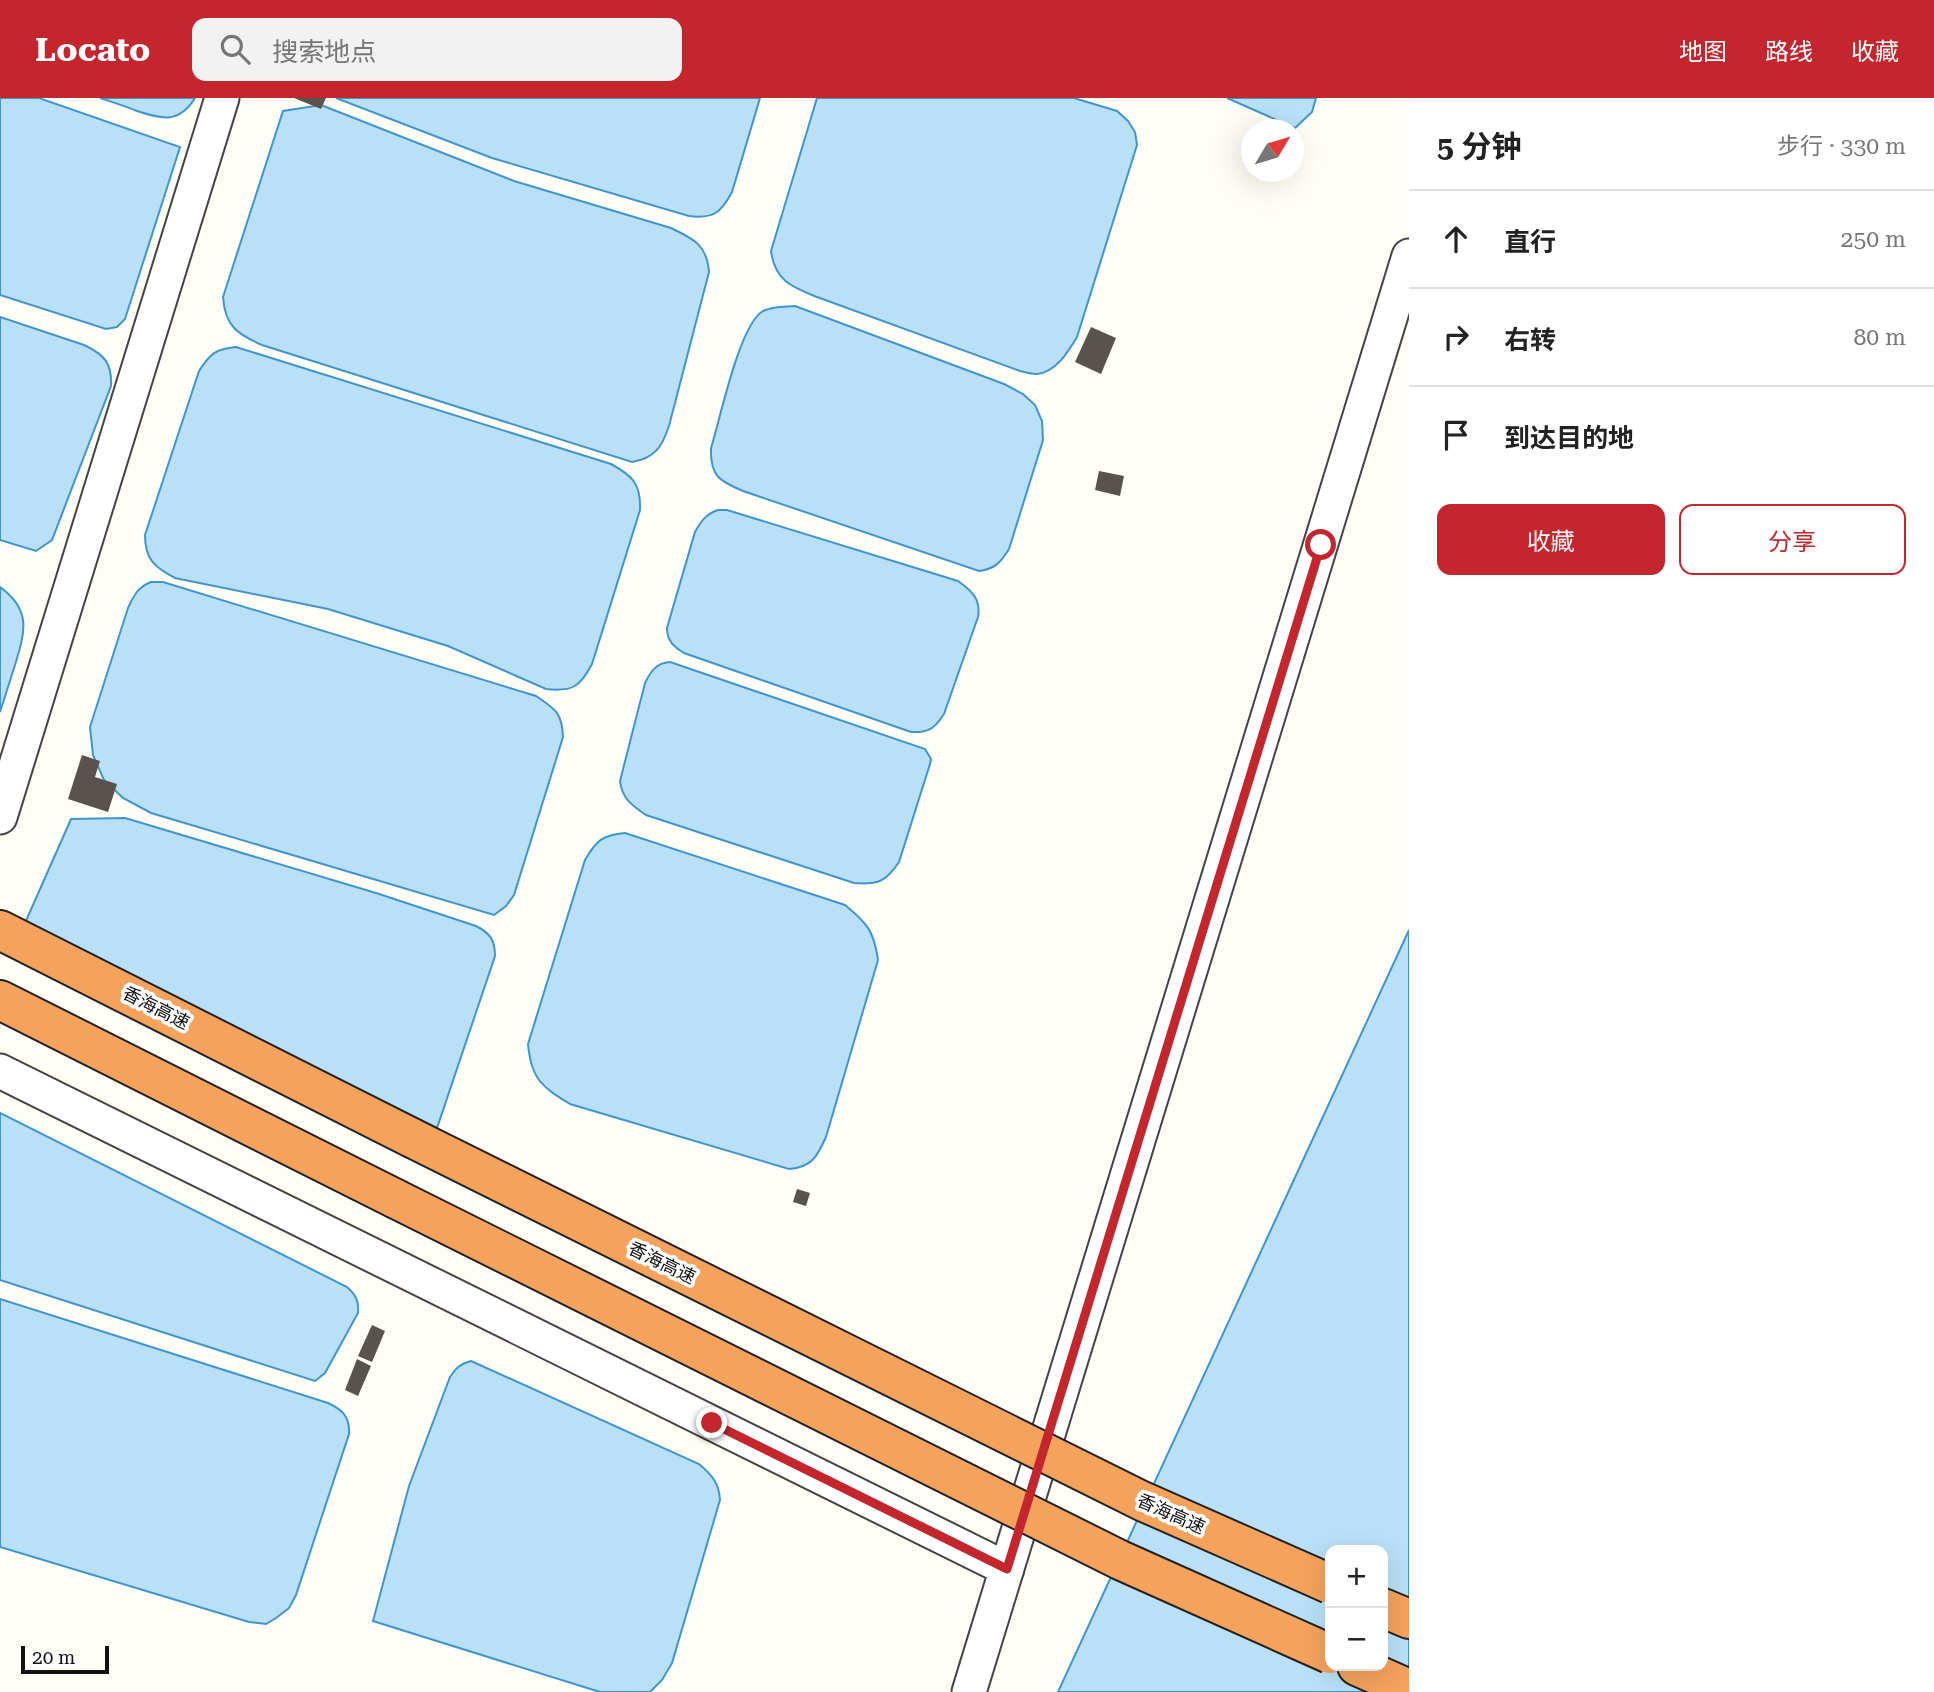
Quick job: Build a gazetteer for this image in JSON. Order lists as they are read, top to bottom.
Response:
{
  "streets": {
    "highway": ["香海高速"]
  },
  "scale_bar": "20 m",
  "north": "top right",
  "page": {
    "header": "Locato",
    "search": "搜索地点",
    "nav": ["地图", "路线", "收藏"],
    "heading": ["5 分钟", "步行 · 330 m"],
    "list": [
      ["直行", "250 m"],
      ["右转", "80 m"],
      "到达目的地"
    ],
    "buttons": ["收藏", "分享"],
    "map_buttons": ["+", "−"],
    "scale": "20 m"
  }
}
